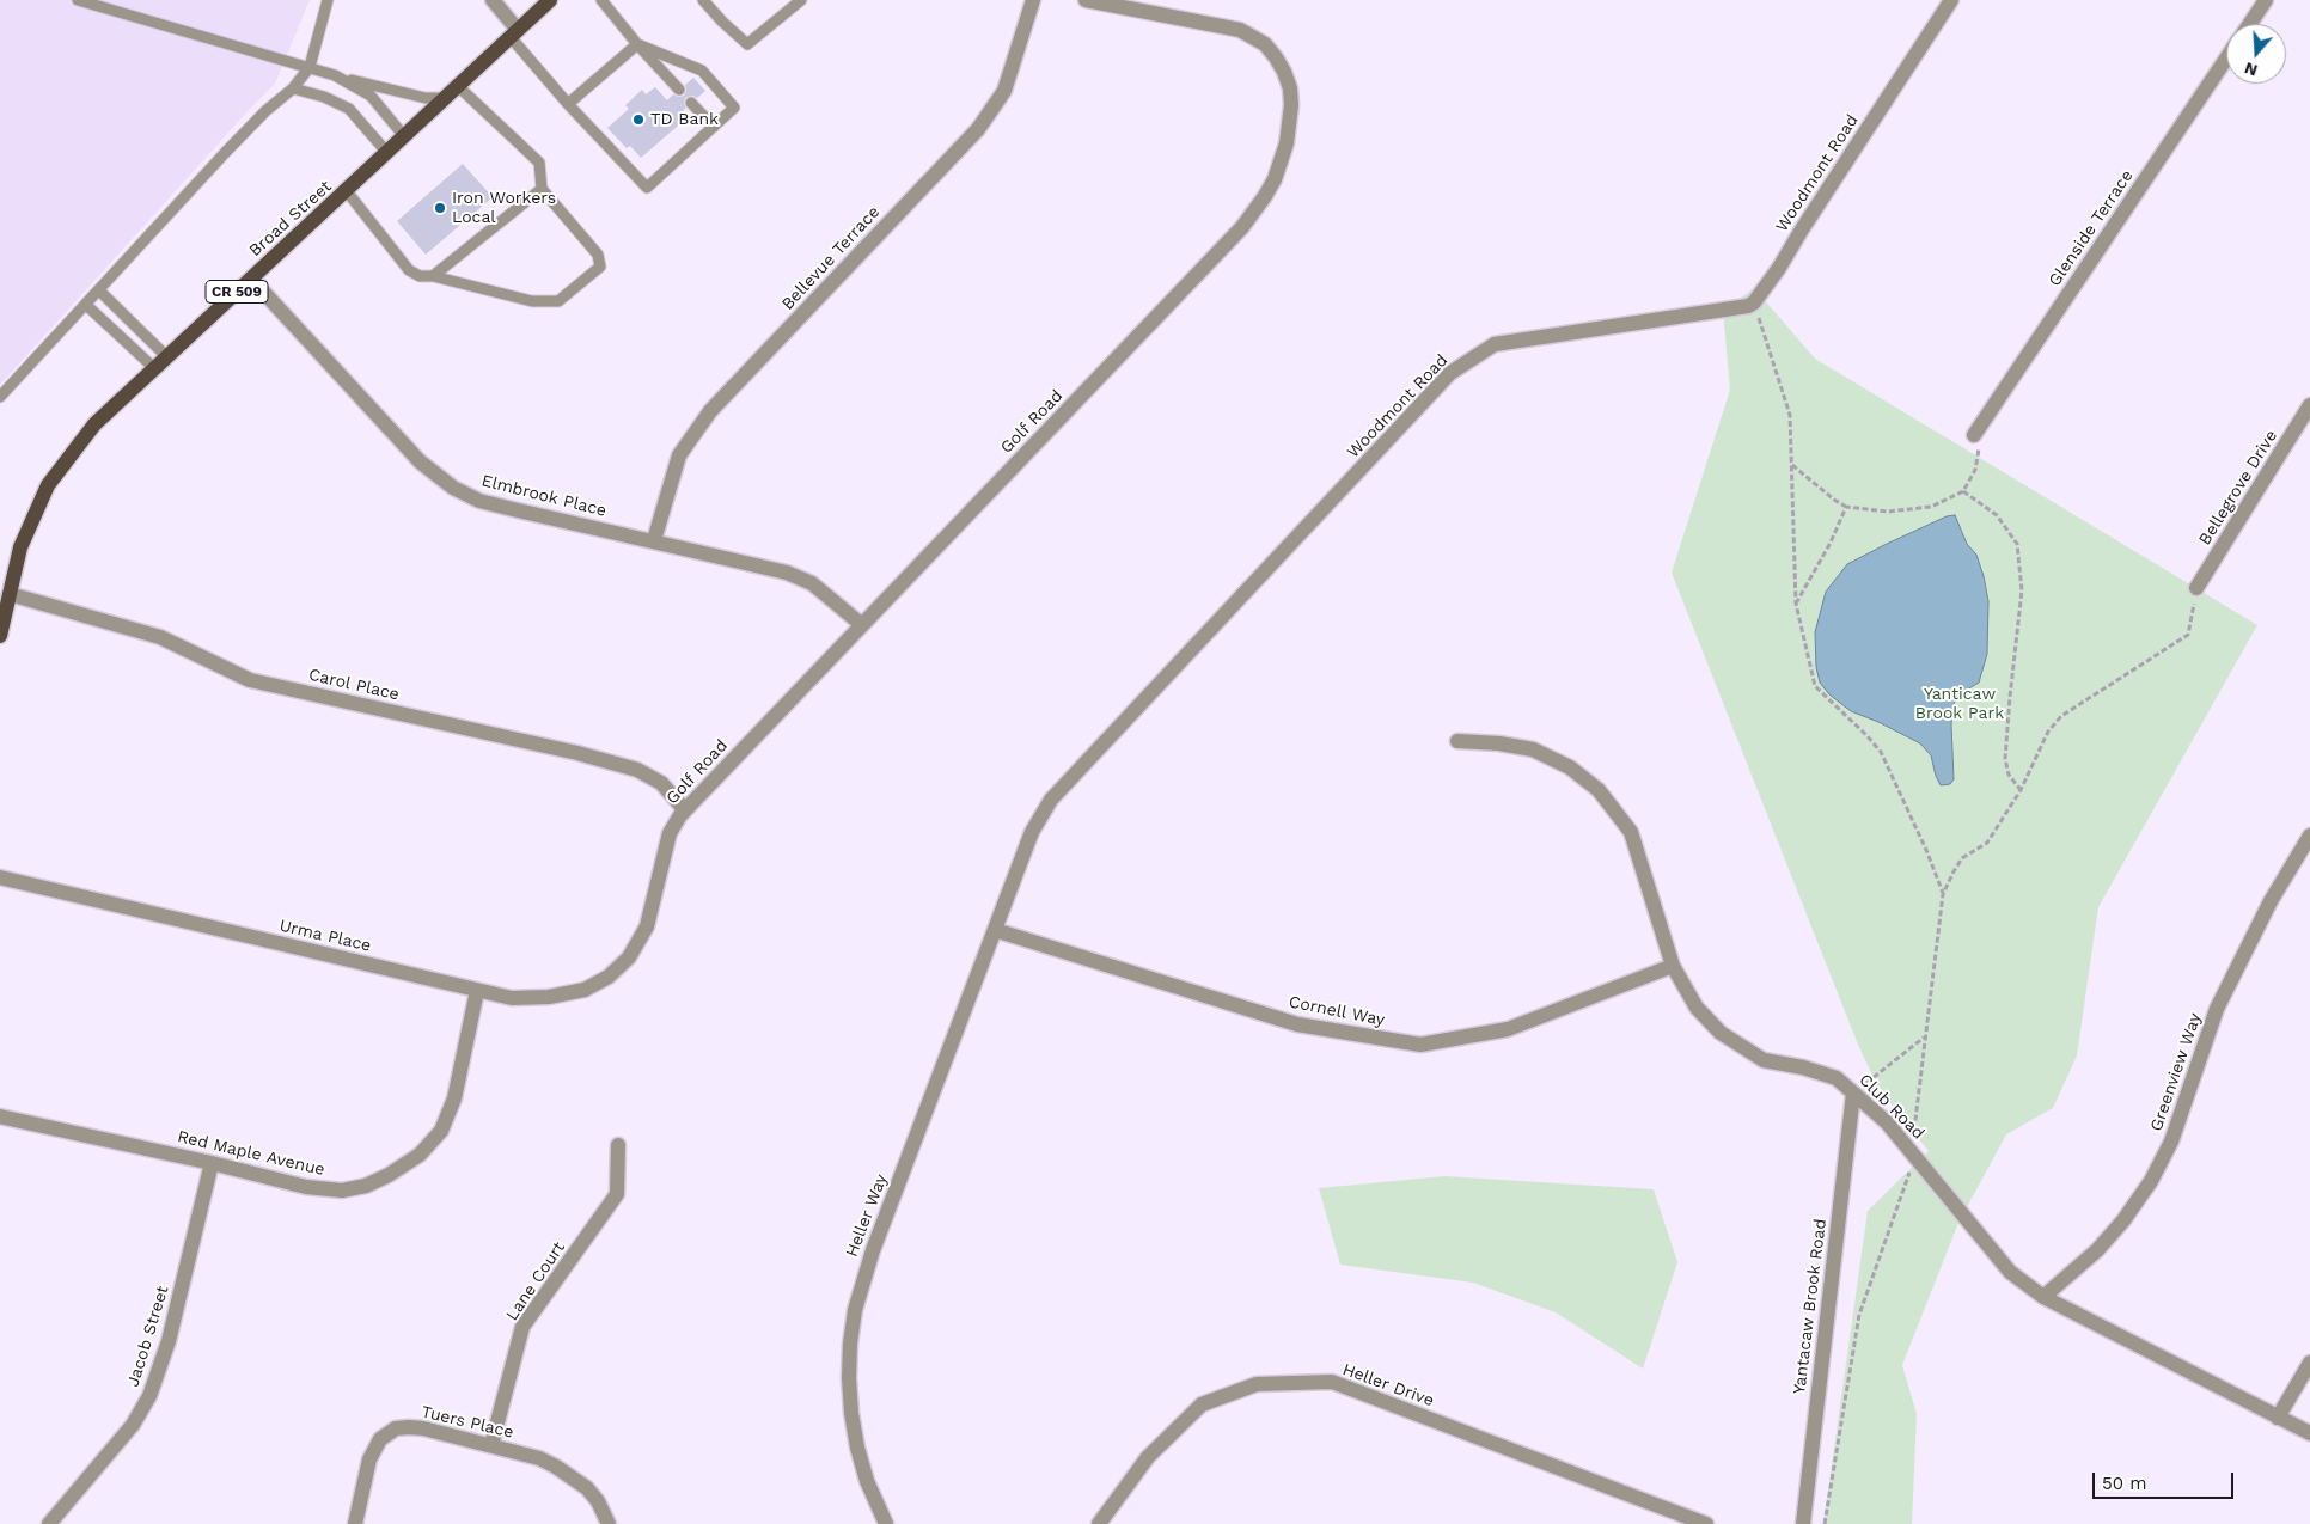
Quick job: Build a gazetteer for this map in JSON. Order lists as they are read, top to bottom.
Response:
{
  "streets": {
    "main road": ["Broad Street", "CR 509"],
    "street": [
      "Woodmont Road",
      "Glenside Terrace",
      "Bellevue Terrace",
      "Golf Road",
      "Bellegrove Drive",
      "Elmbrook Place",
      "Carol Place",
      "Urma Place",
      "Cornell Way",
      "Greenview Way",
      "Club Road",
      "Red Maple Avenue",
      "Heller Way",
      "Lane Court",
      "Yantacaw Brook Road",
      "Jacob Street",
      "Heller Drive",
      "Tuers Place"
    ]
  },
  "crossings": [
    ["Woodmont Road", "Cornell Way"],
    ["Woodmont Road", "Heller Way"],
    ["Broad Street", "Elmbrook Place"],
    ["Broad Street", "Carol Place"],
    ["Bellevue Terrace", "Elmbrook Place"],
    ["Golf Road", "Elmbrook Place"],
    ["Golf Road", "Carol Place"],
    ["Golf Road", "Urma Place"],
    ["Urma Place", "Red Maple Avenue"],
    ["Cornell Way", "Club Road"],
    ["Cornell Way", "Heller Way"],
    ["Greenview Way", "Club Road"],
    ["Club Road", "Yantacaw Brook Road"],
    ["Red Maple Avenue", "Jacob Street"],
    ["Lane Court", "Tuers Place"]
  ],
  "parks": ["Yanticaw Brook Park"],
  "places": ["TD Bank", "Iron Workers Local"],
  "scale_bar": "50 m",
  "north": "bottom"
}
